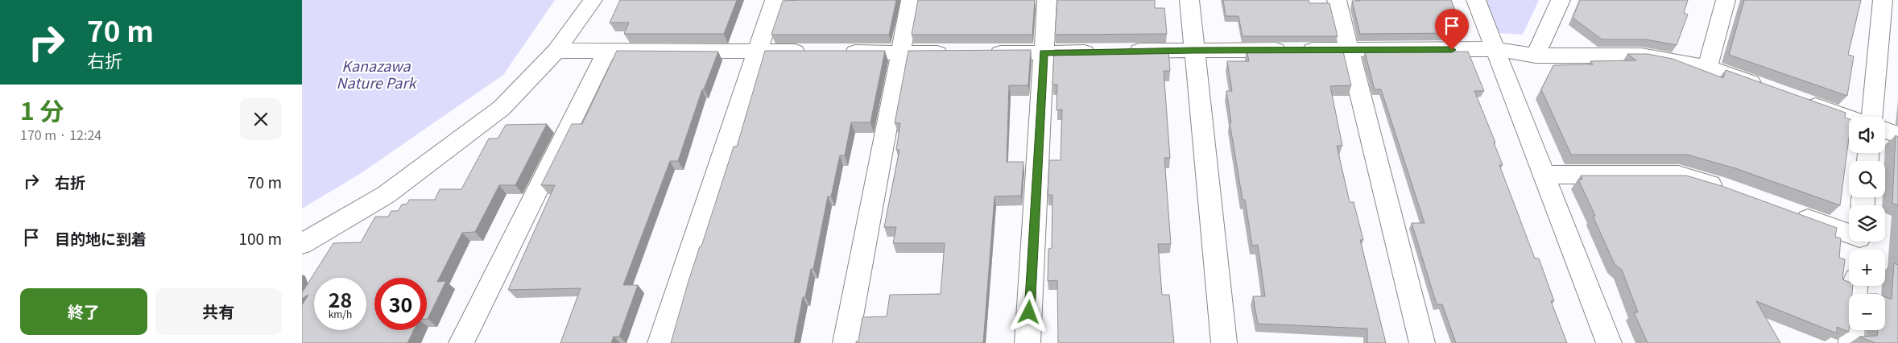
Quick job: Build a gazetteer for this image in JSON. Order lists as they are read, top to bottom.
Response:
{
  "parks": ["Kanazawa Nature Park"],
  "page": {
    "turn": ["70 m", "右折"],
    "heading": ["1 分", "170 m · 12:24"],
    "map_buttons": ["+", "−"],
    "list": [
      {
        "name": "右折",
        "value": "70 m"
      },
      {
        "name": "目的地に到着",
        "value": "100 m"
      }
    ],
    "speed": "28 km/h",
    "limit": "30",
    "buttons": ["終了", "共有"]
  }
}
